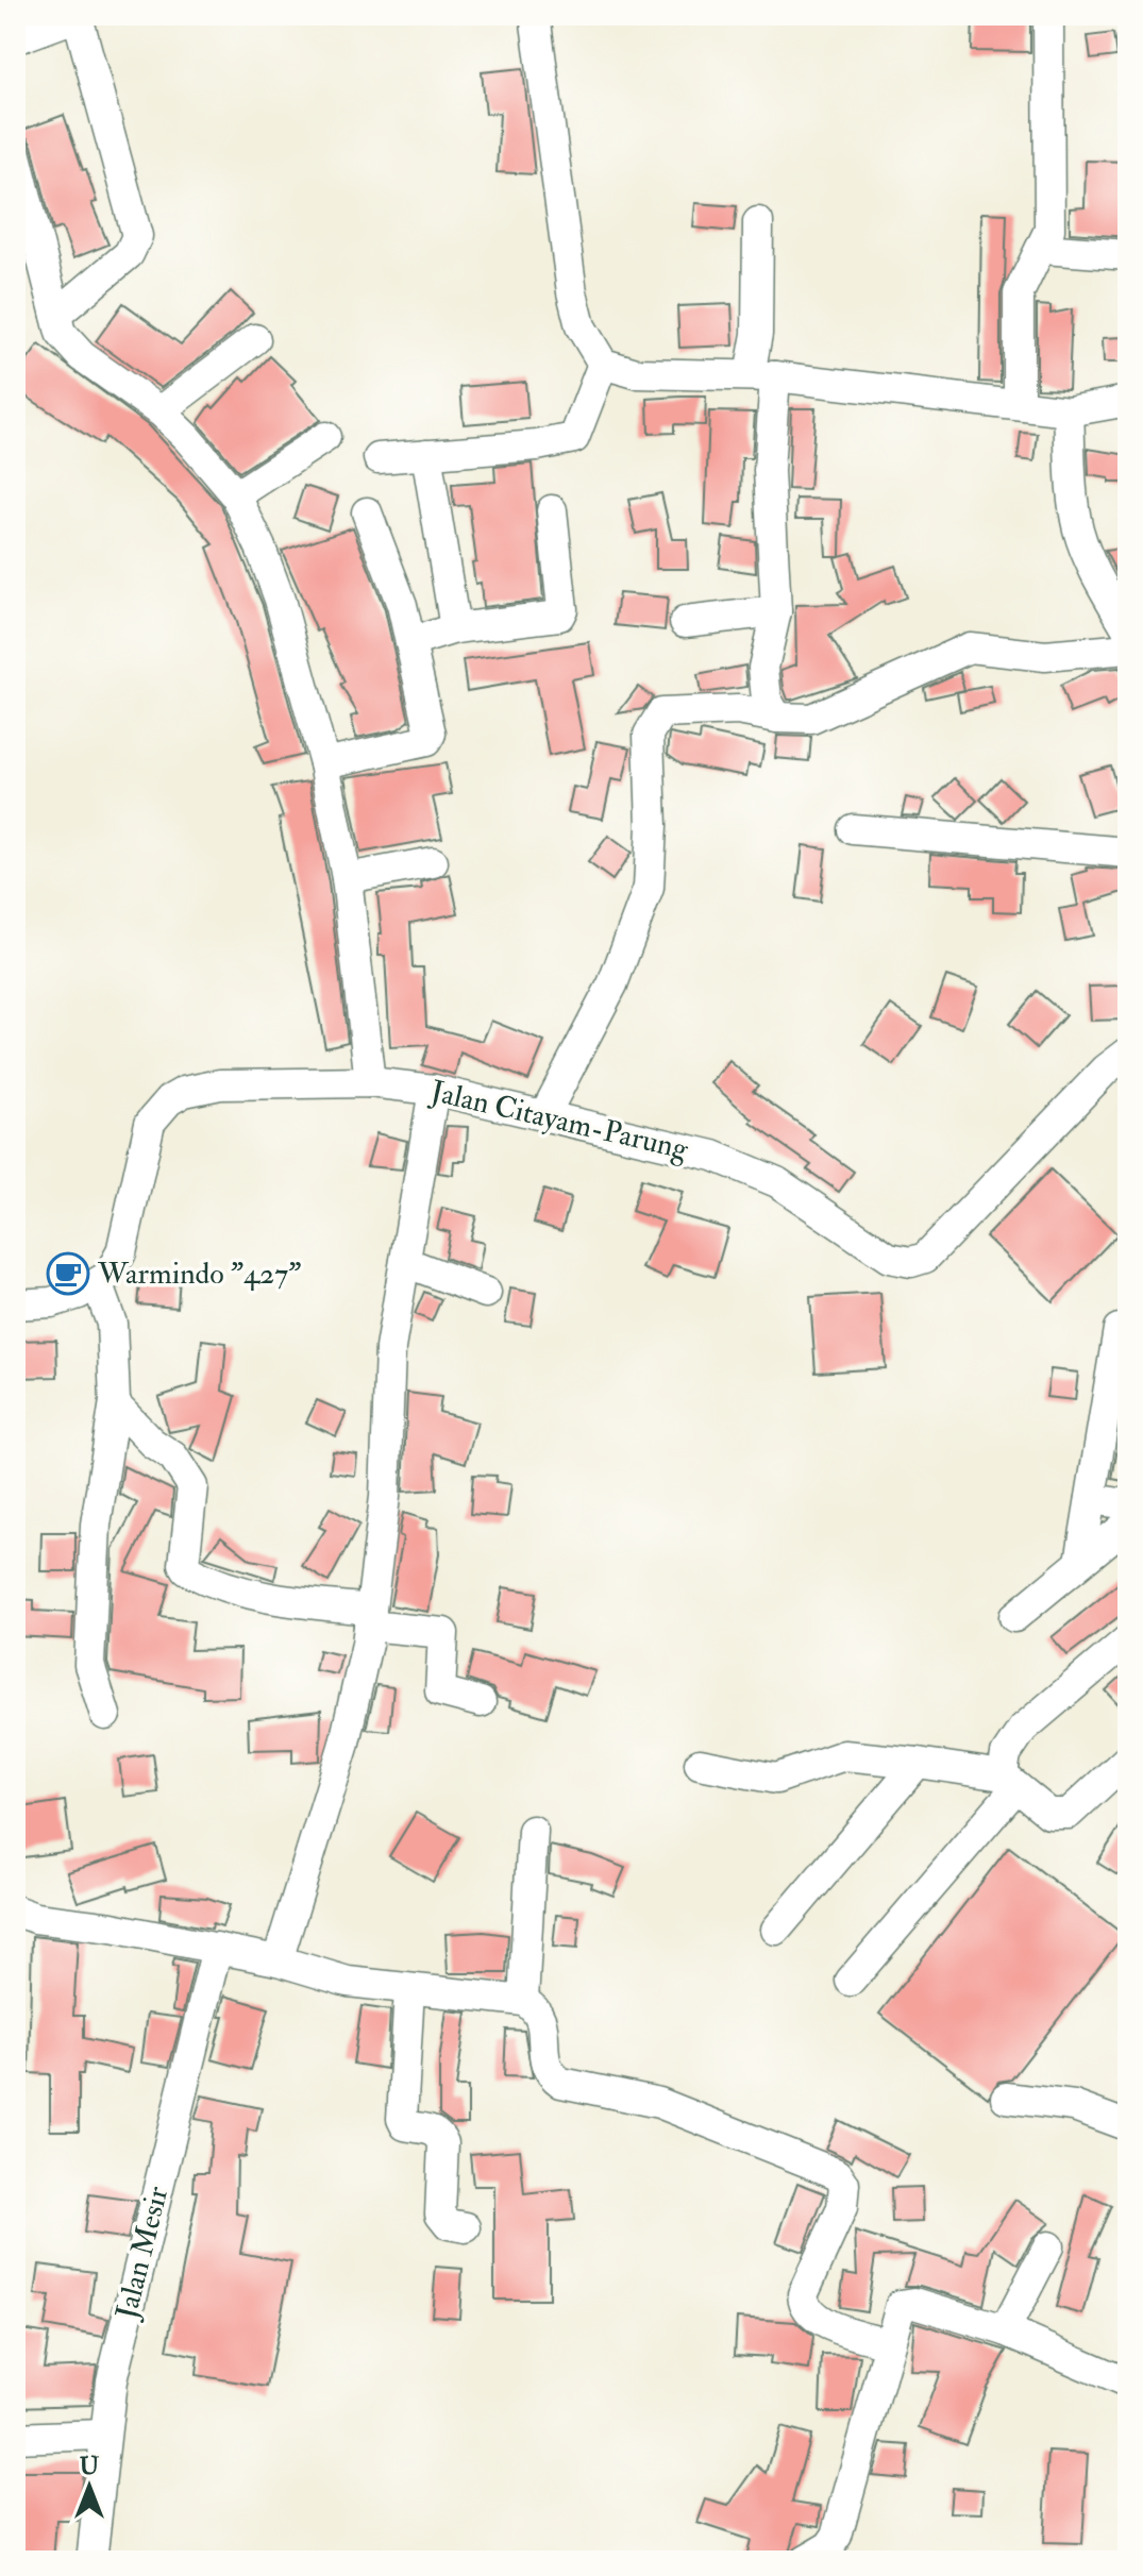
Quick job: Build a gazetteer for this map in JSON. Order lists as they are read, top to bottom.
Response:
{
  "streets": {
    "street": ["Jalan Citayam-Parung", "Jalan Mesir"]
  },
  "places": {
    "cafe": ["Warmindo \"427\""]
  },
  "north": "top"
}
